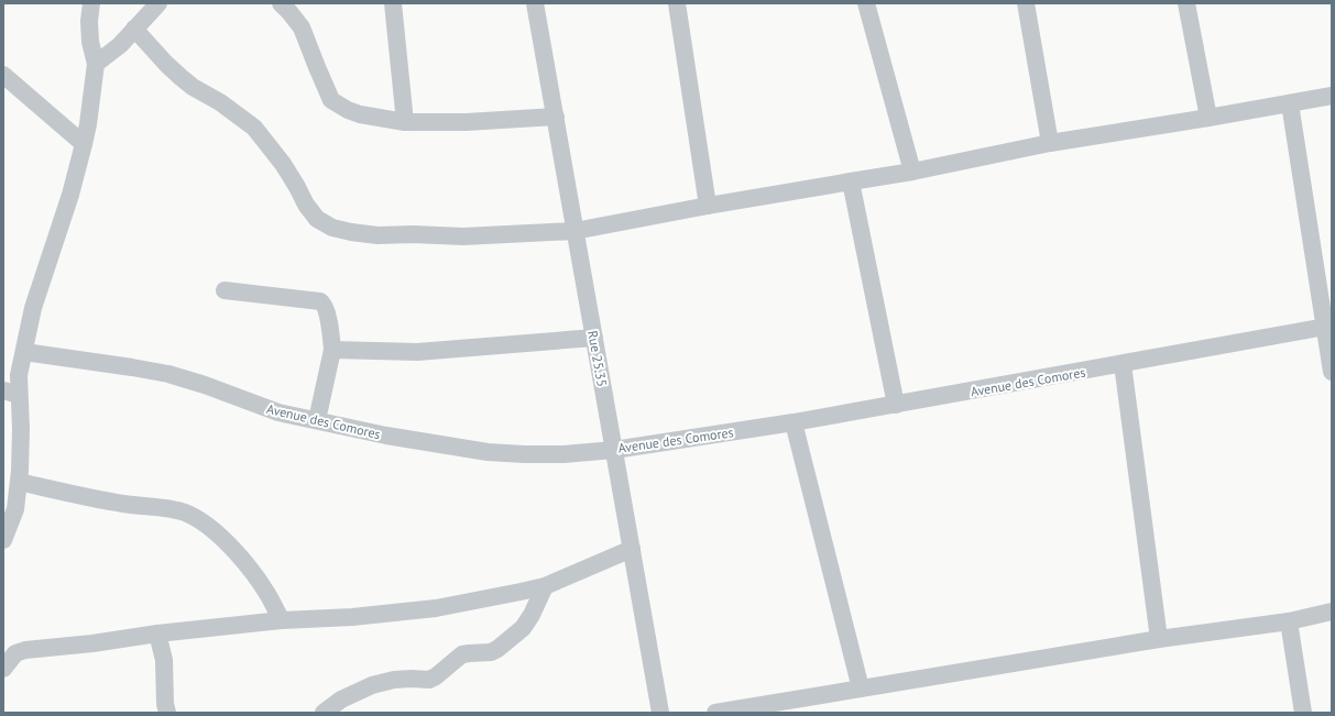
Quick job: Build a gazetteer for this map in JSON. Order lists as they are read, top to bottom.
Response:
{
  "streets": {
    "street": ["Rue 25.35", "Avenue des Comores"]
  },
  "crossings": [
    ["Rue 25.35", "Avenue des Comores"]
  ]
}
